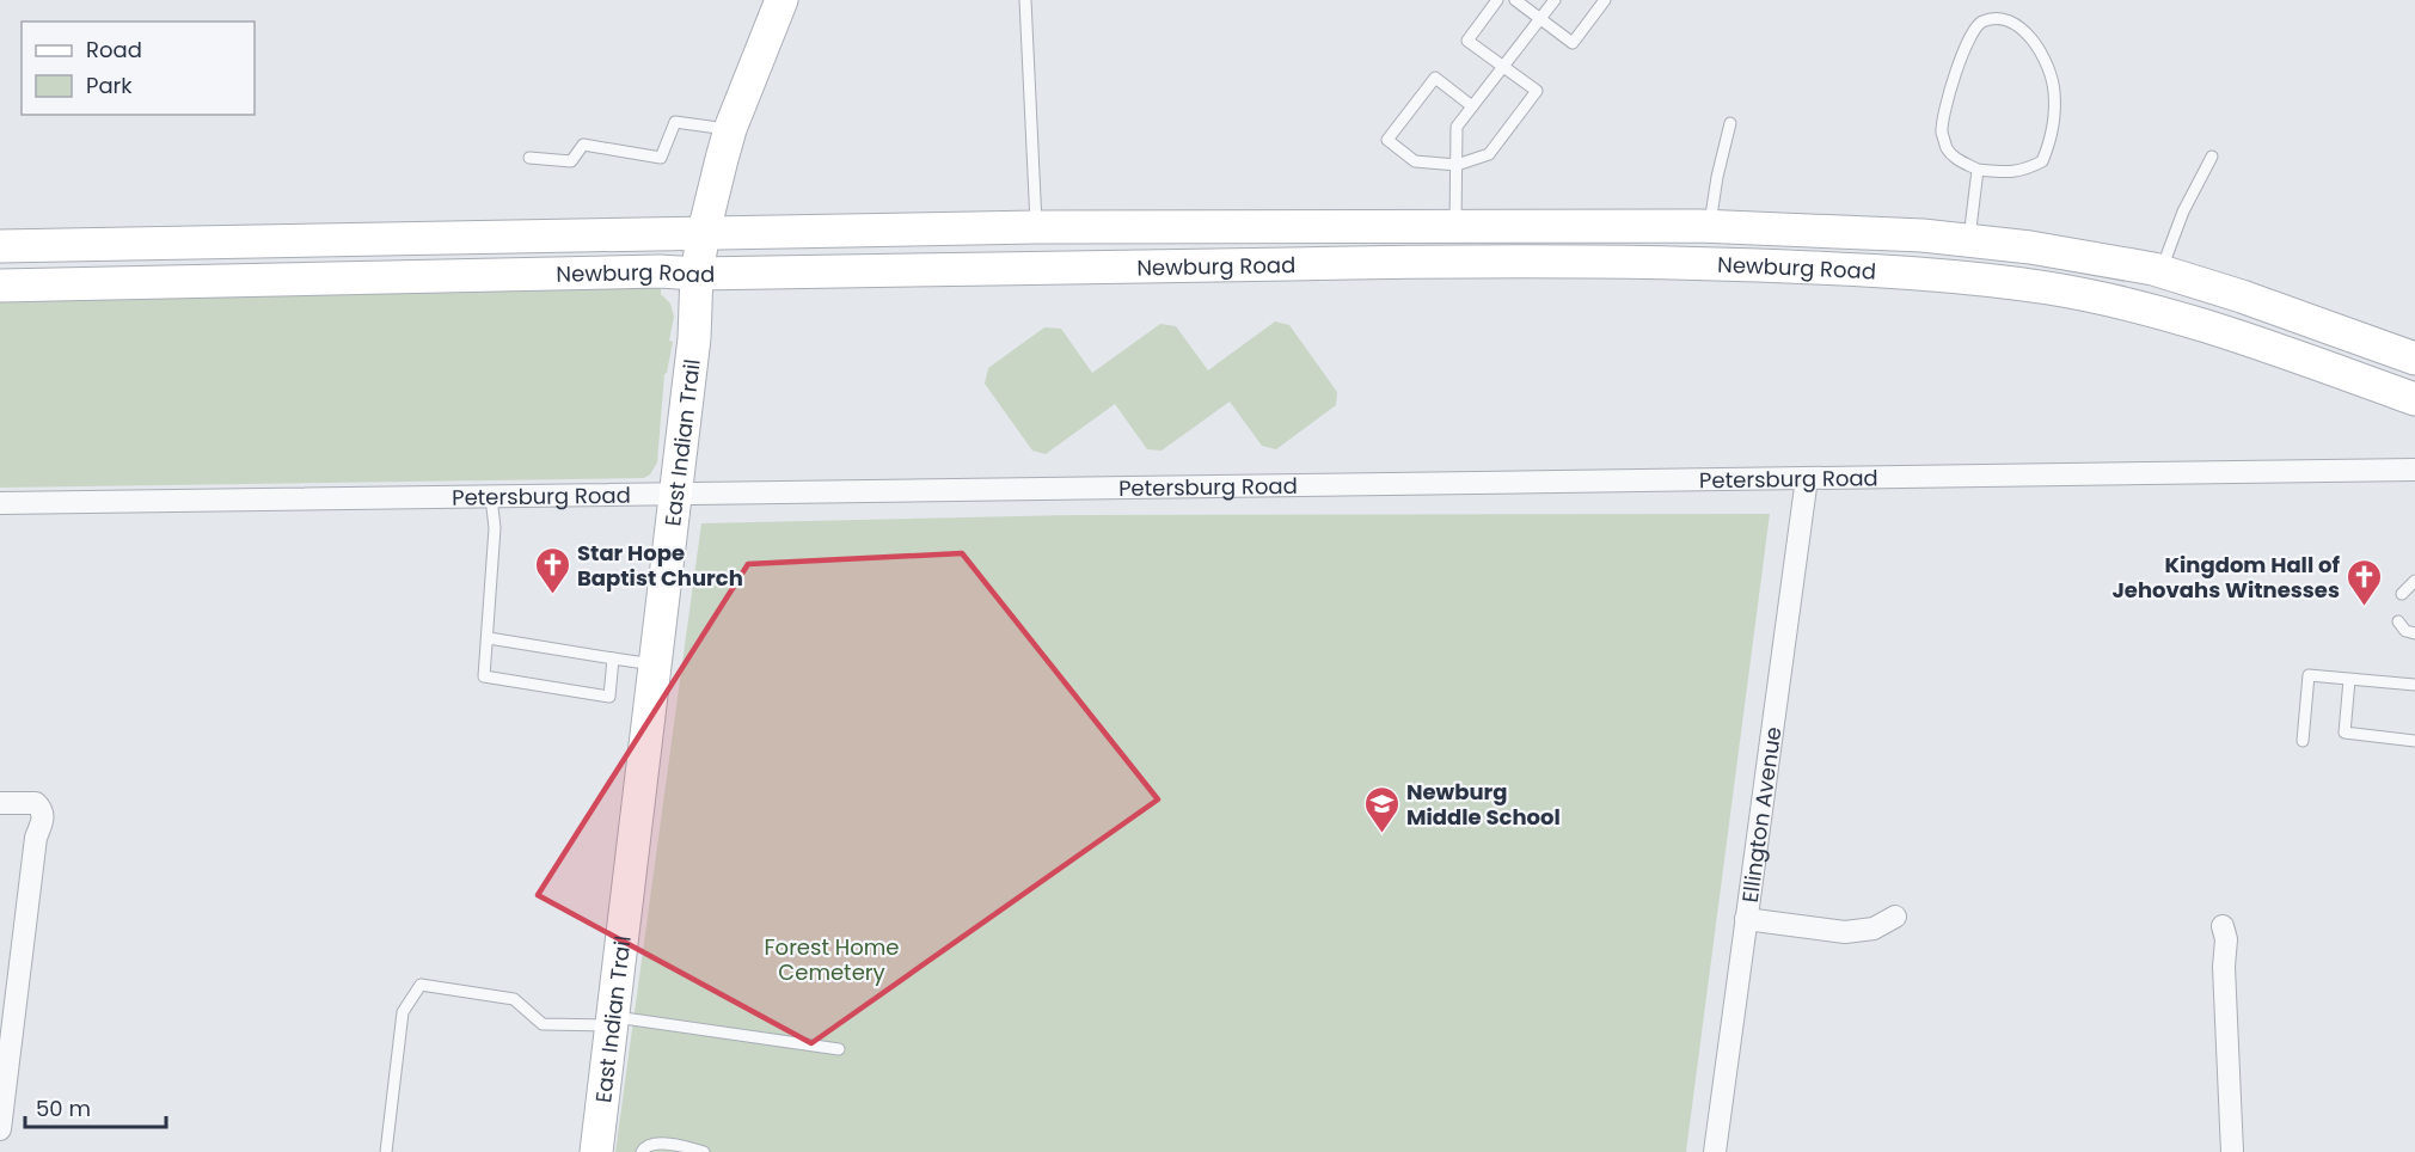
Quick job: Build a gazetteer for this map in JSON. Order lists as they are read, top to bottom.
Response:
{
  "streets": {
    "main road": ["Newburg Road", "East Indian Trail"],
    "street": ["Petersburg Road", "Ellington Avenue"]
  },
  "crossings": [
    ["Newburg Road", "East Indian Trail"],
    ["East Indian Trail", "Petersburg Road"],
    ["Petersburg Road", "Ellington Avenue"]
  ],
  "parks": ["Forest Home Cemetery"],
  "places": {
    "church": ["Star Hope Baptist Church", "Kingdom Hall of Jehovahs Witnesses"],
    "school or university": ["Newburg Middle School"]
  },
  "legend": ["Road", "Park"],
  "scale_bar": "50 m"
}
